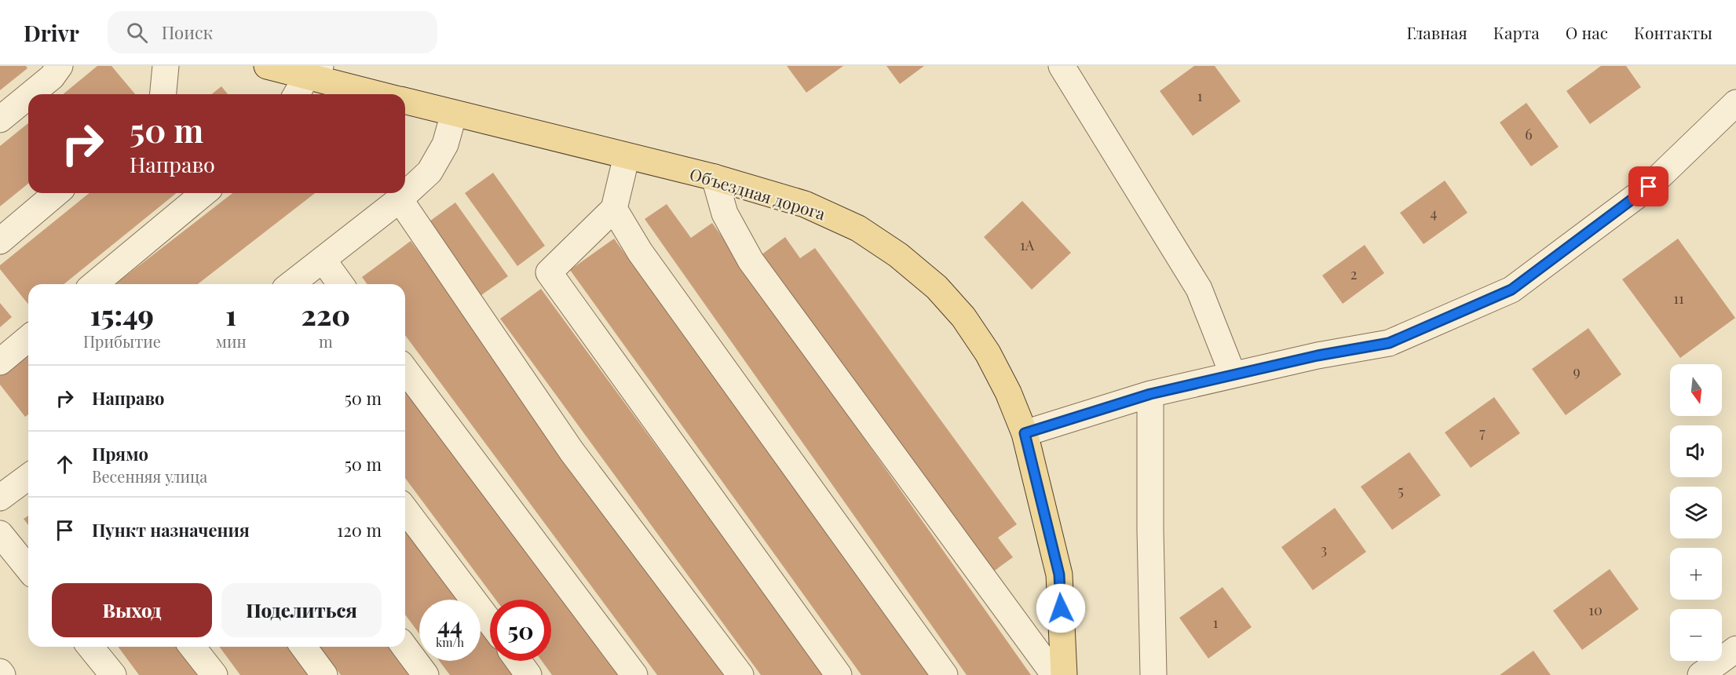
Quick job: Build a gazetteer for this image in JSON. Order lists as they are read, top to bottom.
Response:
{
  "streets": {
    "main road": ["Объездная дорога"]
  },
  "house_numbers": [
    "1",
    "6",
    "4",
    "1А",
    "2",
    "11",
    "9",
    "7",
    "5",
    "3",
    "10",
    "1"
  ],
  "north": "bottom",
  "page": {
    "header": "Drivr",
    "search": "Поиск",
    "nav": [
      "Главная",
      "Карта",
      "О нас",
      "Контакты"
    ],
    "turn": ["50 m", "Направо"],
    "eta": [
      "15:49",
      "Прибытие",
      "1",
      "мин",
      "220",
      "m"
    ],
    "map_buttons": ["+", "−"],
    "list": [
      {
        "name": "Направо",
        "value": "50 m"
      },
      {
        "name": "Прямо",
        "note": "Весенняя улица",
        "value": "50 m"
      },
      {
        "name": "Пункт назначения",
        "value": "120 m"
      }
    ],
    "buttons": ["Выход", "Поделиться"],
    "speed": "44 km/h",
    "limit": "50"
  }
}
